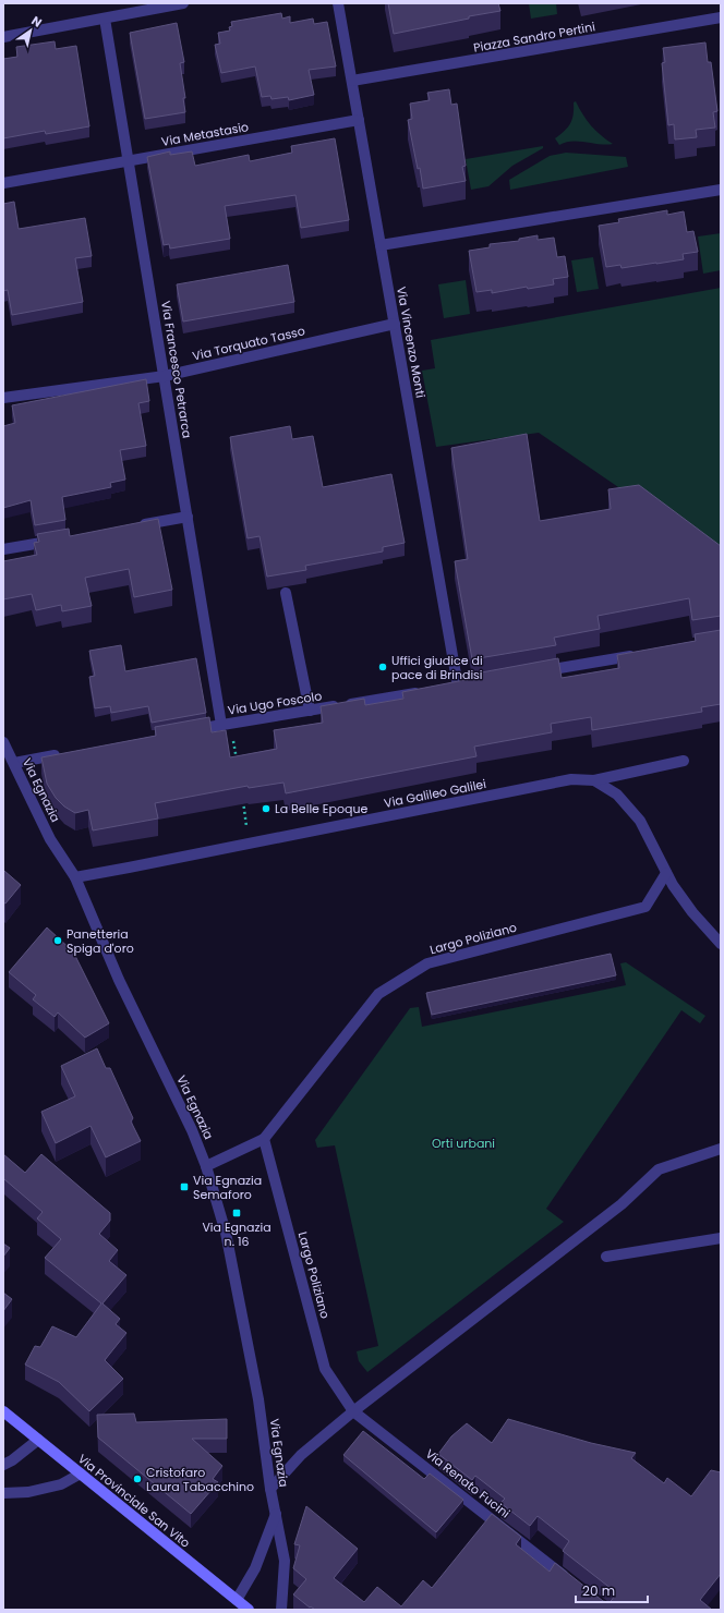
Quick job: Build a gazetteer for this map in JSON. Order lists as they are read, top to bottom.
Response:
{
  "streets": {
    "main road": ["Via Provinciale San Vito"],
    "street": [
      "Piazza Sandro Pertini",
      "Via Metastasio",
      "Via Vincenzo Monti",
      "Via Torquato Tasso",
      "Via Francesco Petrarca",
      "Via Ugo Foscolo",
      "Via Egnazia",
      "Via Galileo Galilei",
      "Largo Poliziano",
      "Via Renato Fucini"
    ]
  },
  "crossings": [
    ["Piazza Sandro Pertini", "Via Vincenzo Monti"],
    ["Via Metastasio", "Via Vincenzo Monti"],
    ["Via Metastasio", "Via Francesco Petrarca"],
    ["Via Vincenzo Monti", "Via Torquato Tasso"],
    ["Via Torquato Tasso", "Via Francesco Petrarca"],
    ["Via Francesco Petrarca", "Via Ugo Foscolo"],
    ["Via Egnazia", "Via Galileo Galilei"],
    ["Via Egnazia", "Largo Poliziano"],
    ["Largo Poliziano", "Via Renato Fucini"]
  ],
  "parks": ["Orti urbani"],
  "places": {
    "other": [
      "Uffici giudice di pace di Brindisi",
      "La Belle Epoque",
      "Panetteria Spiga d'oro",
      "Cristofaro Laura Tabacchino"
    ],
    "transit": ["Via Egnazia Semaforo", "Via Egnazia n. 16"]
  },
  "scale_bar": "20 m",
  "north": "top right"
}
